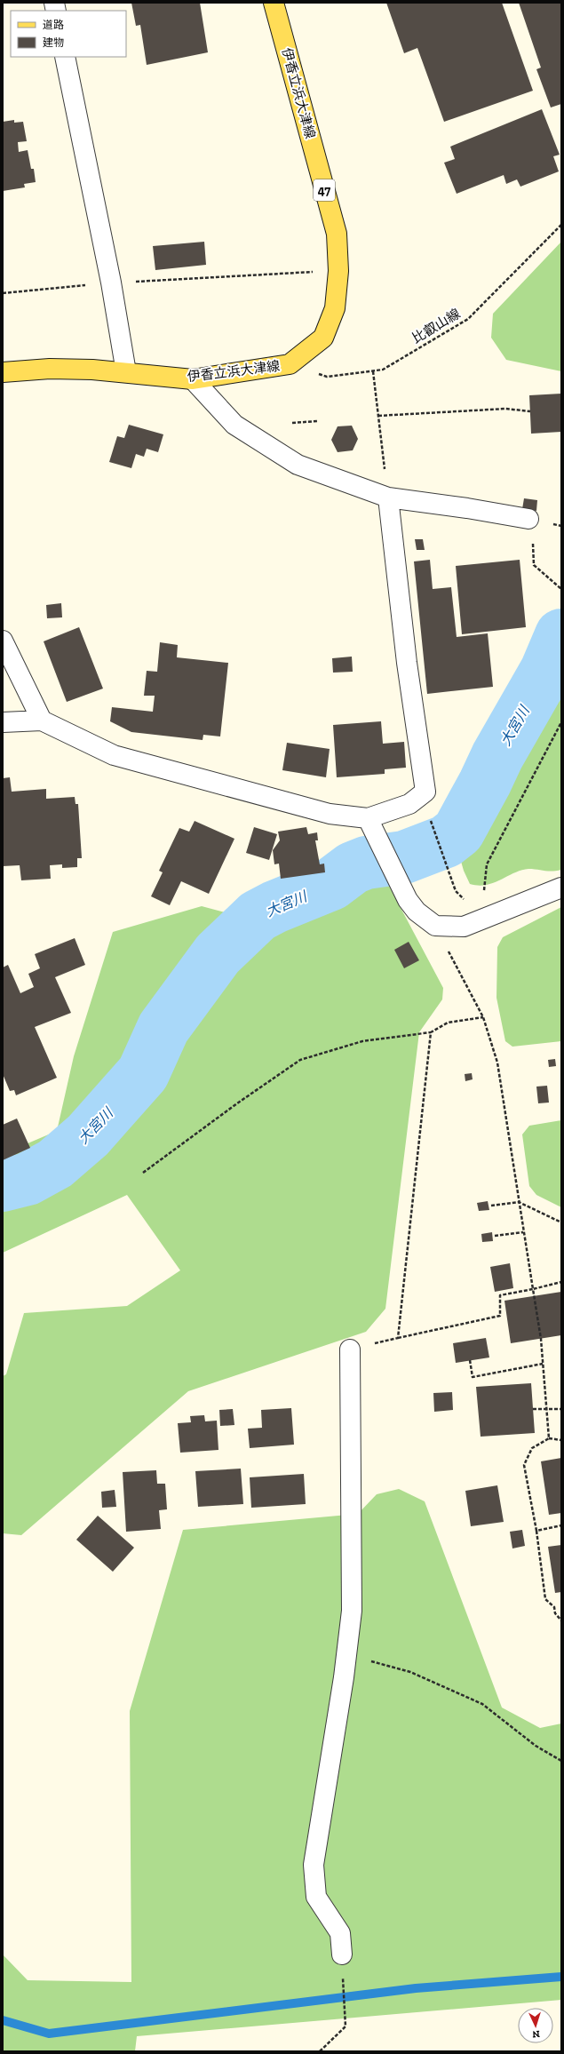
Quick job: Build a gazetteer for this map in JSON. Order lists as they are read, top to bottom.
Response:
{
  "streets": {
    "main road": ["伊香立浜大津線", "47"],
    "path": ["比叡山線"]
  },
  "crossings": [
    ["伊香立浜大津線", "比叡山線"]
  ],
  "water": ["大宮川"],
  "legend": ["道路", "建物"],
  "north": "bottom"
}
